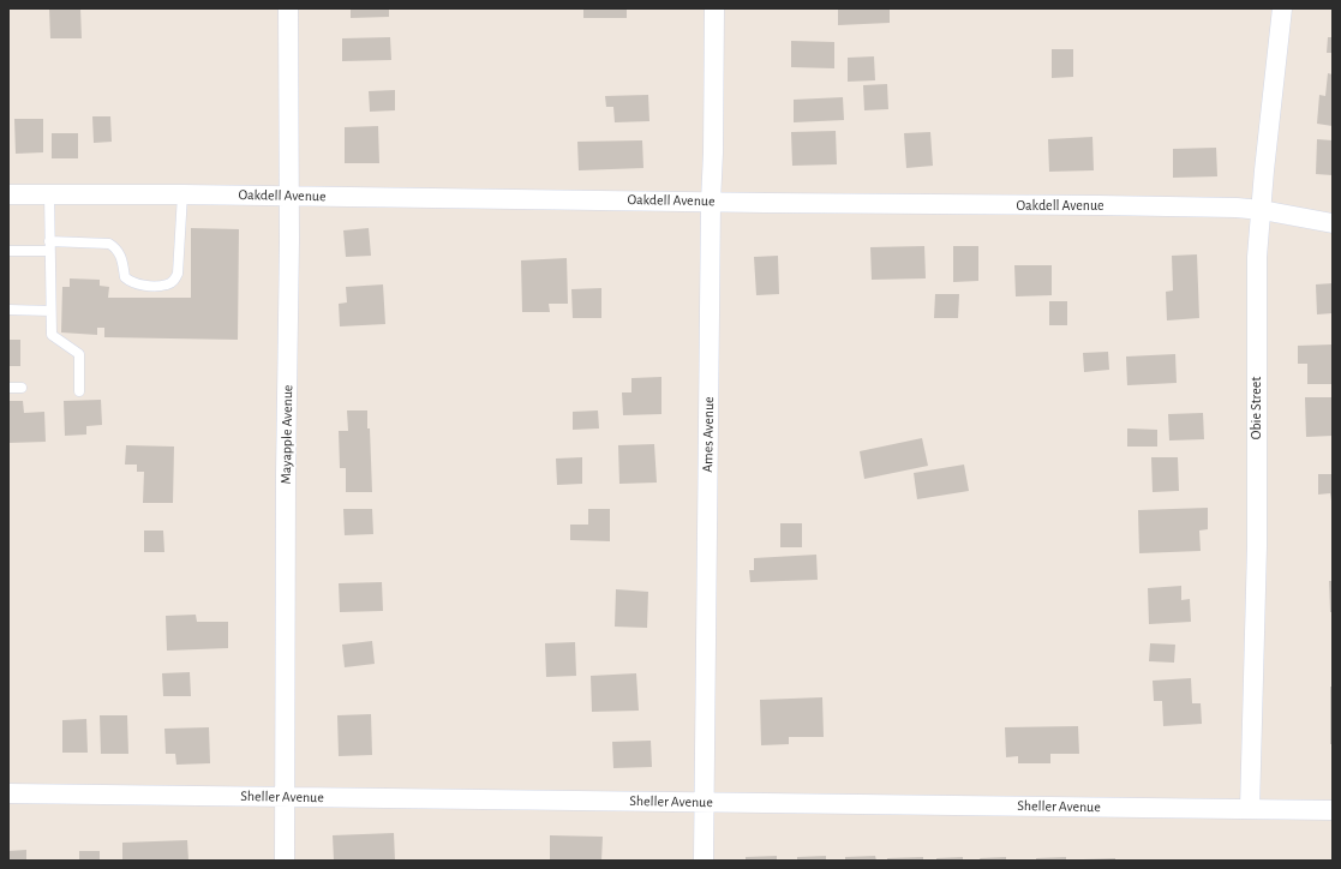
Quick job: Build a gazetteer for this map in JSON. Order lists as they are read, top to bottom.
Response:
{
  "streets": {
    "street": [
      "Oakdell Avenue",
      "Obie Street",
      "Mayapple Avenue",
      "Ames Avenue",
      "Sheller Avenue"
    ]
  },
  "crossings": [
    ["Oakdell Avenue", "Obie Street"],
    ["Oakdell Avenue", "Mayapple Avenue"],
    ["Oakdell Avenue", "Ames Avenue"],
    ["Obie Street", "Sheller Avenue"],
    ["Mayapple Avenue", "Sheller Avenue"],
    ["Ames Avenue", "Sheller Avenue"]
  ]
}
